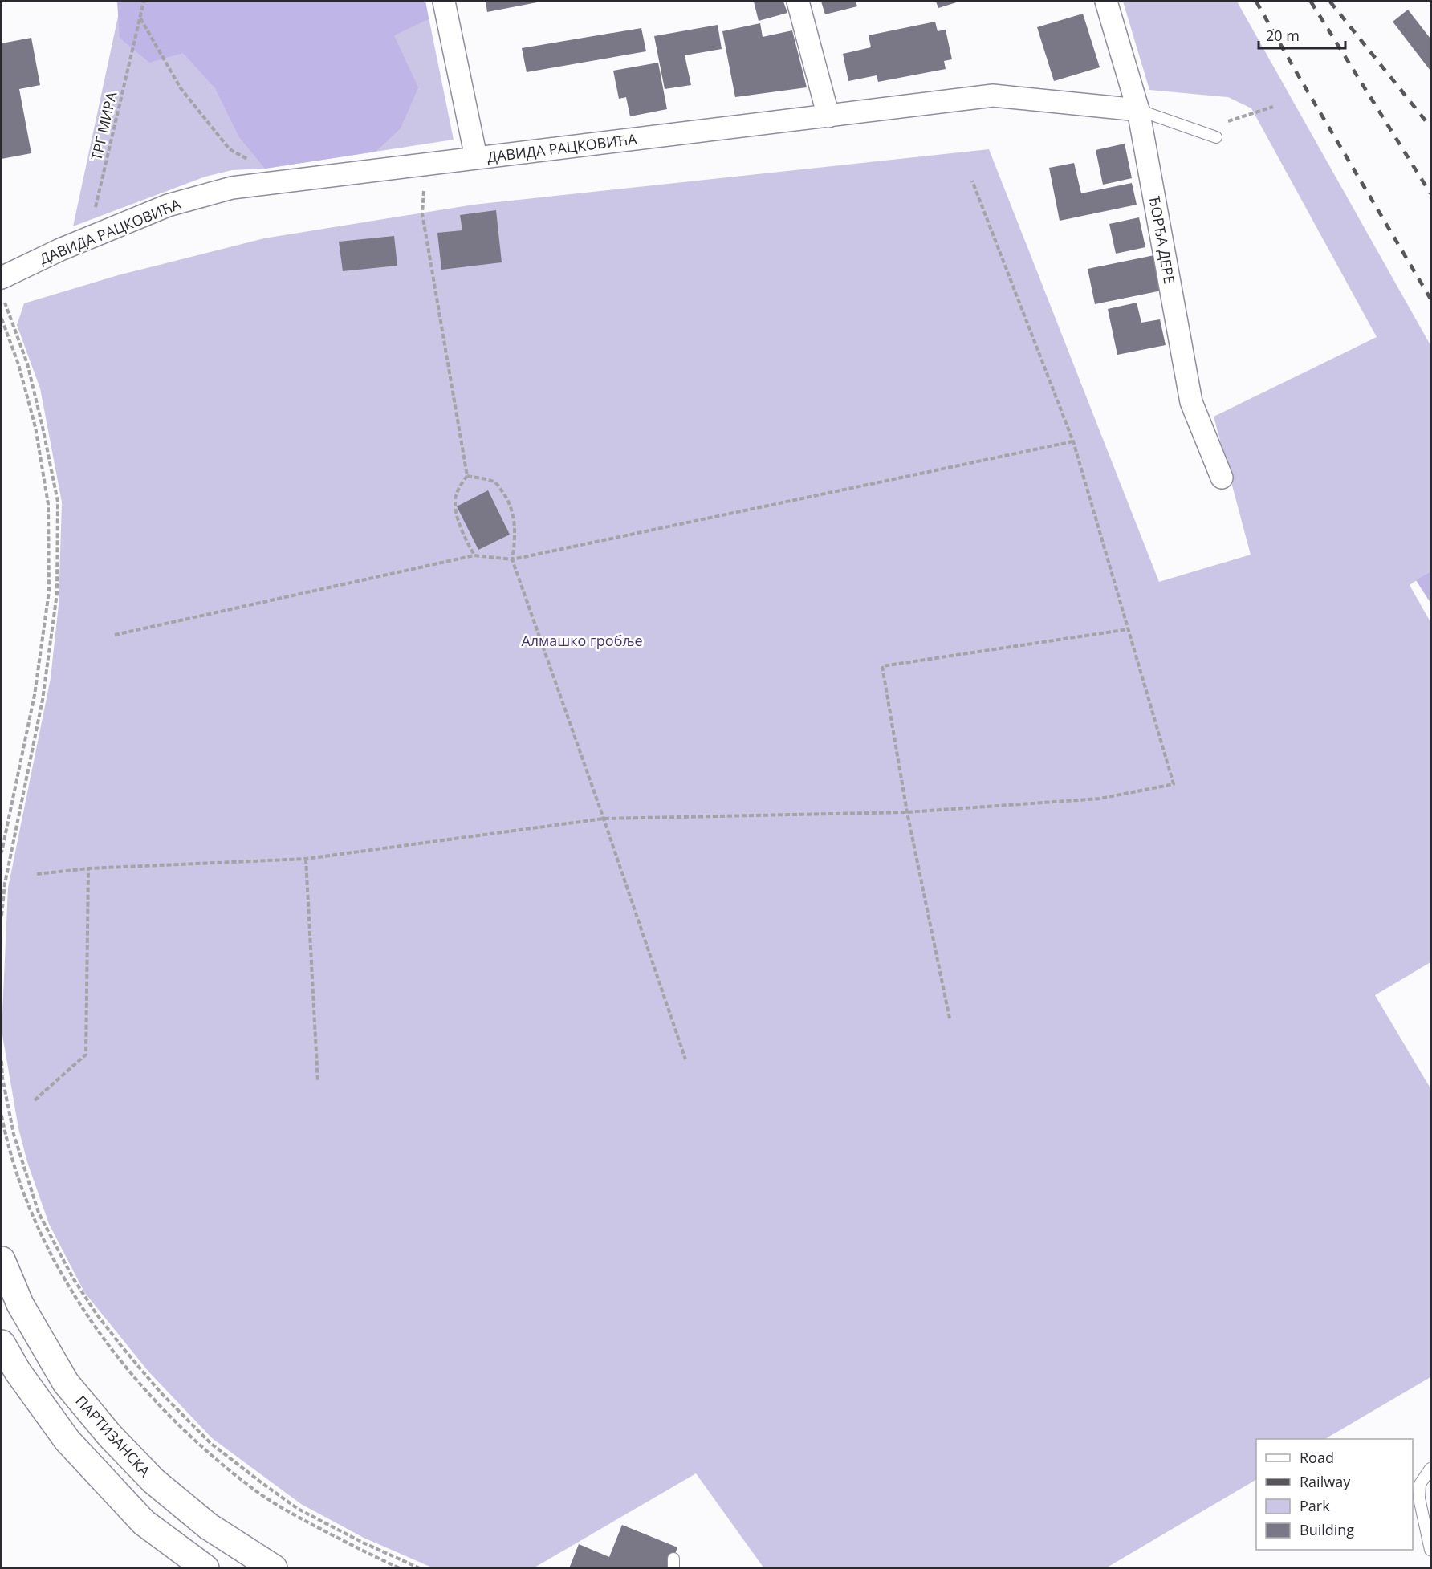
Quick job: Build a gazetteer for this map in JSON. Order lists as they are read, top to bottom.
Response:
{
  "streets": {
    "main road": ["ПАРТИЗАНСКА"],
    "street": ["ДАВИДА РАЦКОВИЋА", "ЂОРЂА ДЕРЕ"],
    "path": ["ТРГ МИРА"]
  },
  "crossings": [
    ["ТРГ МИРА", "ДАВИДА РАЦКОВИЋА"],
    ["ДАВИДА РАЦКОВИЋА", "ЂОРЂА ДЕРЕ"]
  ],
  "parks": ["Алмашко гробље"],
  "legend": [
    "Road",
    "Railway",
    "Park",
    "Building"
  ],
  "scale_bar": "20 m"
}
